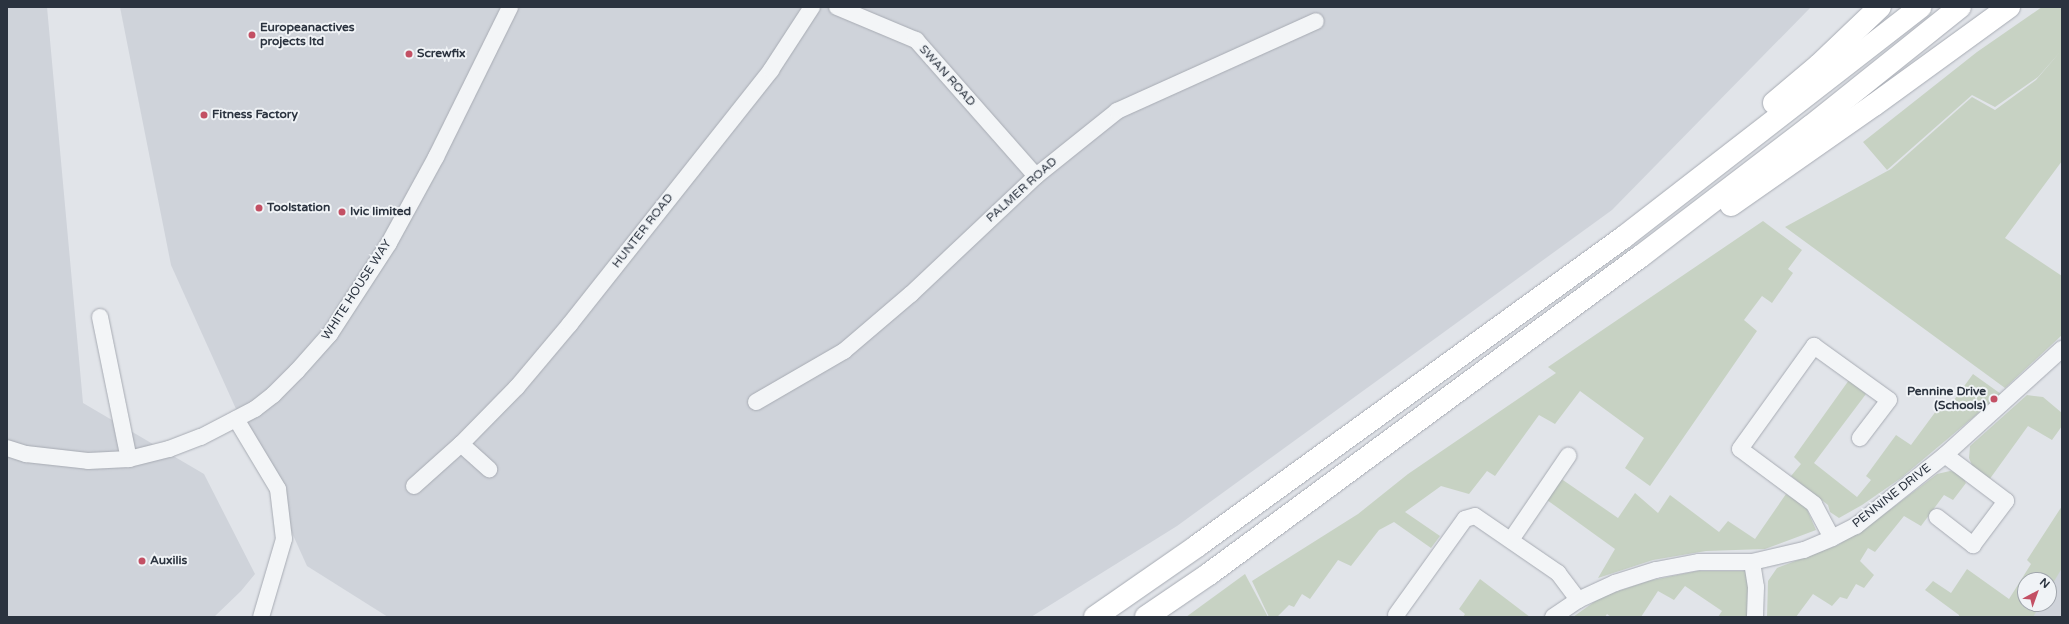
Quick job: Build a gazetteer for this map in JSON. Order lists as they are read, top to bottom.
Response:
{
  "streets": {
    "street": [
      "SWAN ROAD",
      "PALMER ROAD",
      "HUNTER ROAD",
      "WHITE HOUSE WAY",
      "PENNINE DRIVE"
    ]
  },
  "crossings": [
    ["SWAN ROAD", "PALMER ROAD"]
  ],
  "places": [
    "Europeanactives projects ltd",
    "Screwfix",
    "Fitness Factory",
    "Toolstation",
    "Ivic limited",
    "Pennine Drive (Schools)",
    "Auxilis"
  ],
  "north": "top right"
}
